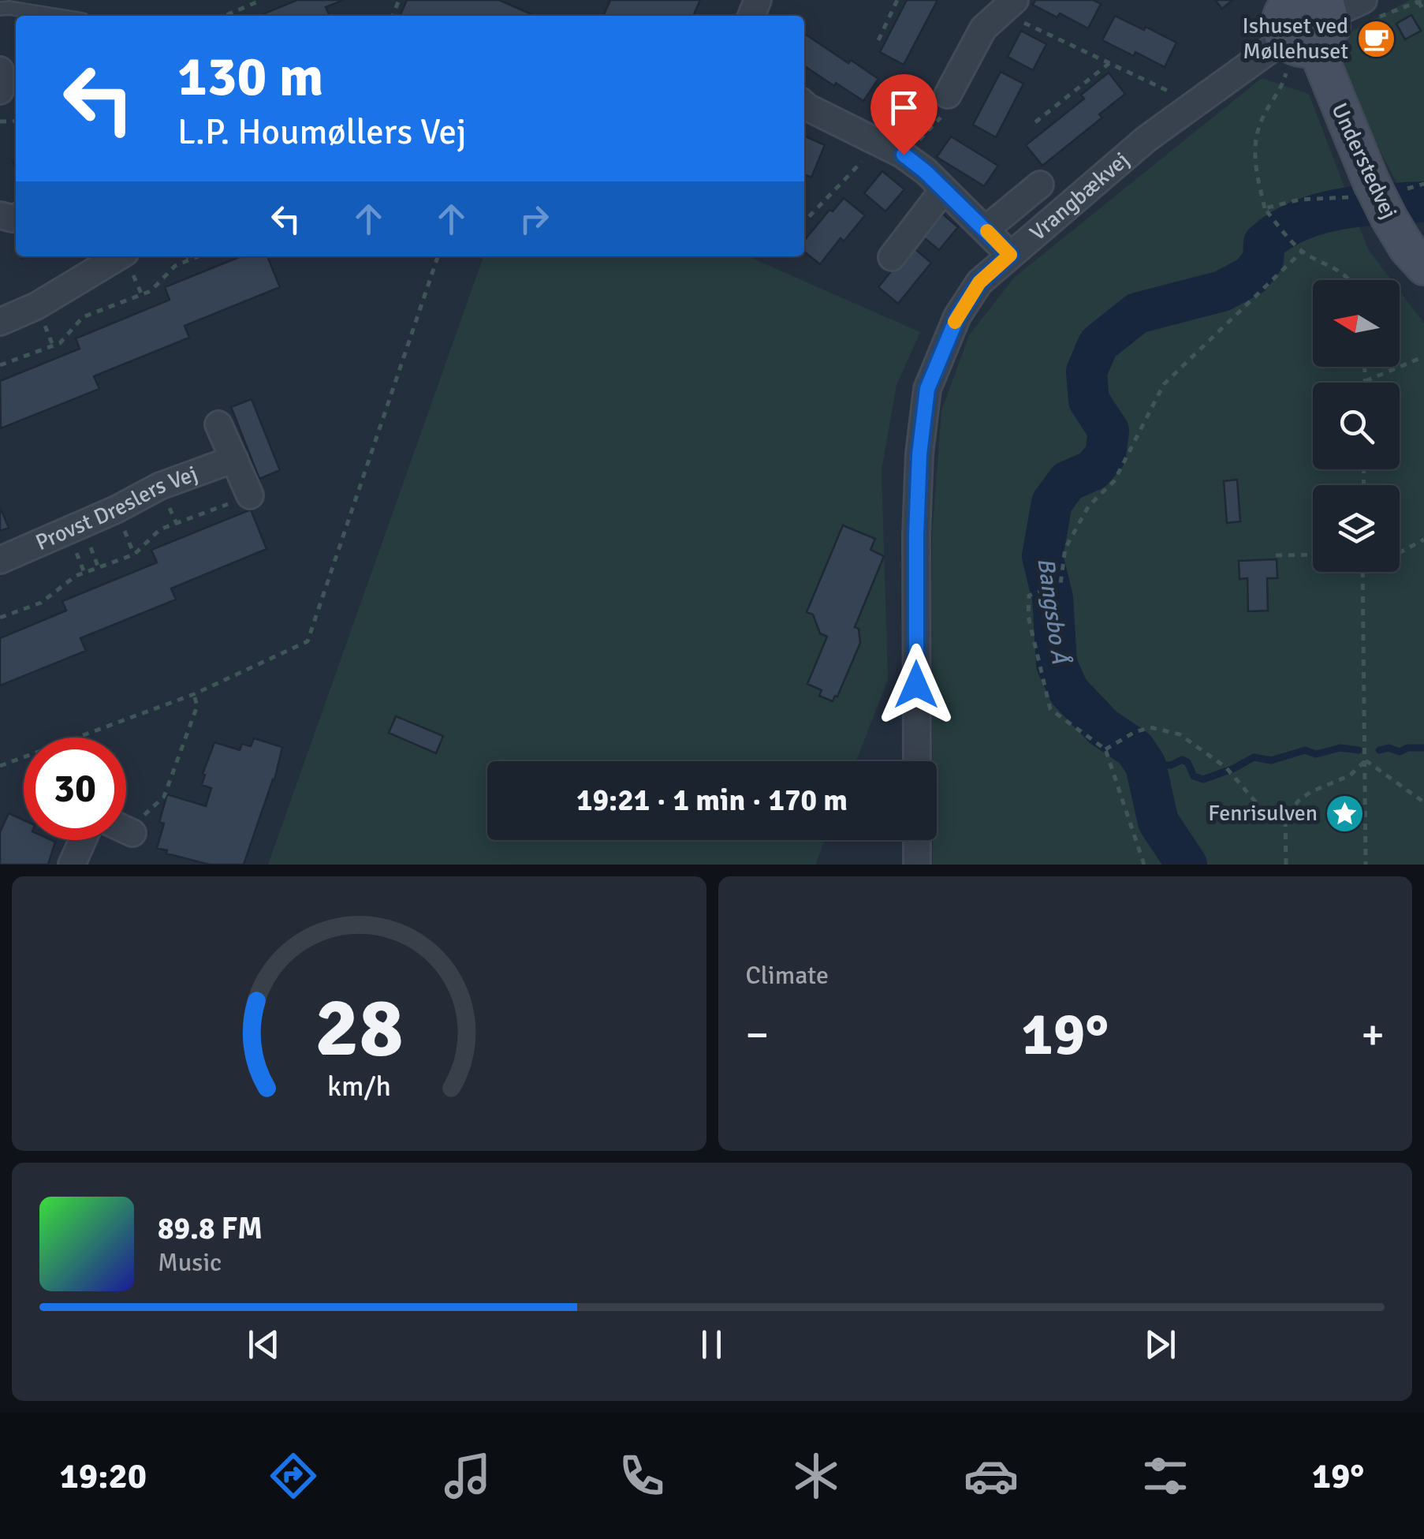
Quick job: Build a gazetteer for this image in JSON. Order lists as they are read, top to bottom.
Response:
{
  "streets": {
    "street": ["Understedvej", "Vrangbækvej", "Provst Dreslers Vej"]
  },
  "crossings": [
    ["Understedvej", "Vrangbækvej"]
  ],
  "water": ["Bangsbo Å"],
  "places": {
    "cafe": ["Ishuset ved Møllehuset"],
    "place": ["Fenrisulven"]
  },
  "north": "left",
  "page": {
    "turn": ["130 m", "L.P. Houmøllers Vej"],
    "limit": "30",
    "trip": "19:21 · 1 min · 170 m",
    "tile": "Climate",
    "heat": ["−", "19°", "+"],
    "song": ["89.8 FM", "Music"],
    "tabs": ["19:20", "19°"],
    "gauge": ["28", "km/h"]
  }
}
